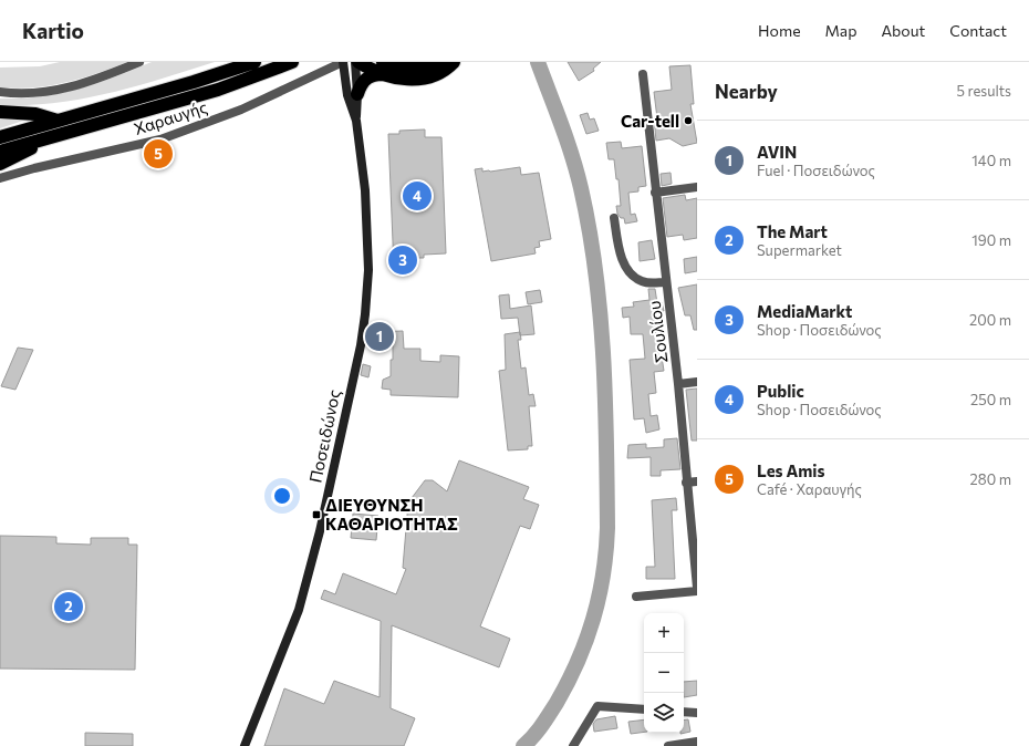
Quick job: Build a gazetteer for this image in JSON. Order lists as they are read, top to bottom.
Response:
{
  "streets": {
    "street": ["Χαραυγής", "Σουλίου", "Ποσειδώνος"]
  },
  "crossings": [
    ["Χαραυγής", "Ποσειδώνος"]
  ],
  "places": {
    "other": ["Car-tell"],
    "transit": ["ΔΙΕΥΘΥΝΣΗ ΚΑΘΑΡΙΟΤΗΤΑΣ"]
  },
  "page": {
    "header": "Kartio",
    "nav": [
      "Home",
      "Map",
      "About",
      "Contact"
    ],
    "heading": ["Nearby", "5 results"],
    "list": [
      {
        "mark": "1",
        "name": "AVIN",
        "note": "Fuel · Ποσειδώνος",
        "value": "140 m"
      },
      {
        "mark": "2",
        "name": "The Mart",
        "note": "Supermarket",
        "value": "190 m"
      },
      {
        "mark": "3",
        "name": "MediaMarkt",
        "note": "Shop · Ποσειδώνος",
        "value": "200 m"
      },
      {
        "mark": "4",
        "name": "Public",
        "note": "Shop · Ποσειδώνος",
        "value": "250 m"
      },
      {
        "mark": "5",
        "name": "Les Amis",
        "note": "Café · Χαραυγής",
        "value": "280 m"
      }
    ],
    "pins": [
      "5",
      "4",
      "3",
      "1",
      "2"
    ],
    "map_buttons": ["+", "−"]
  }
}
